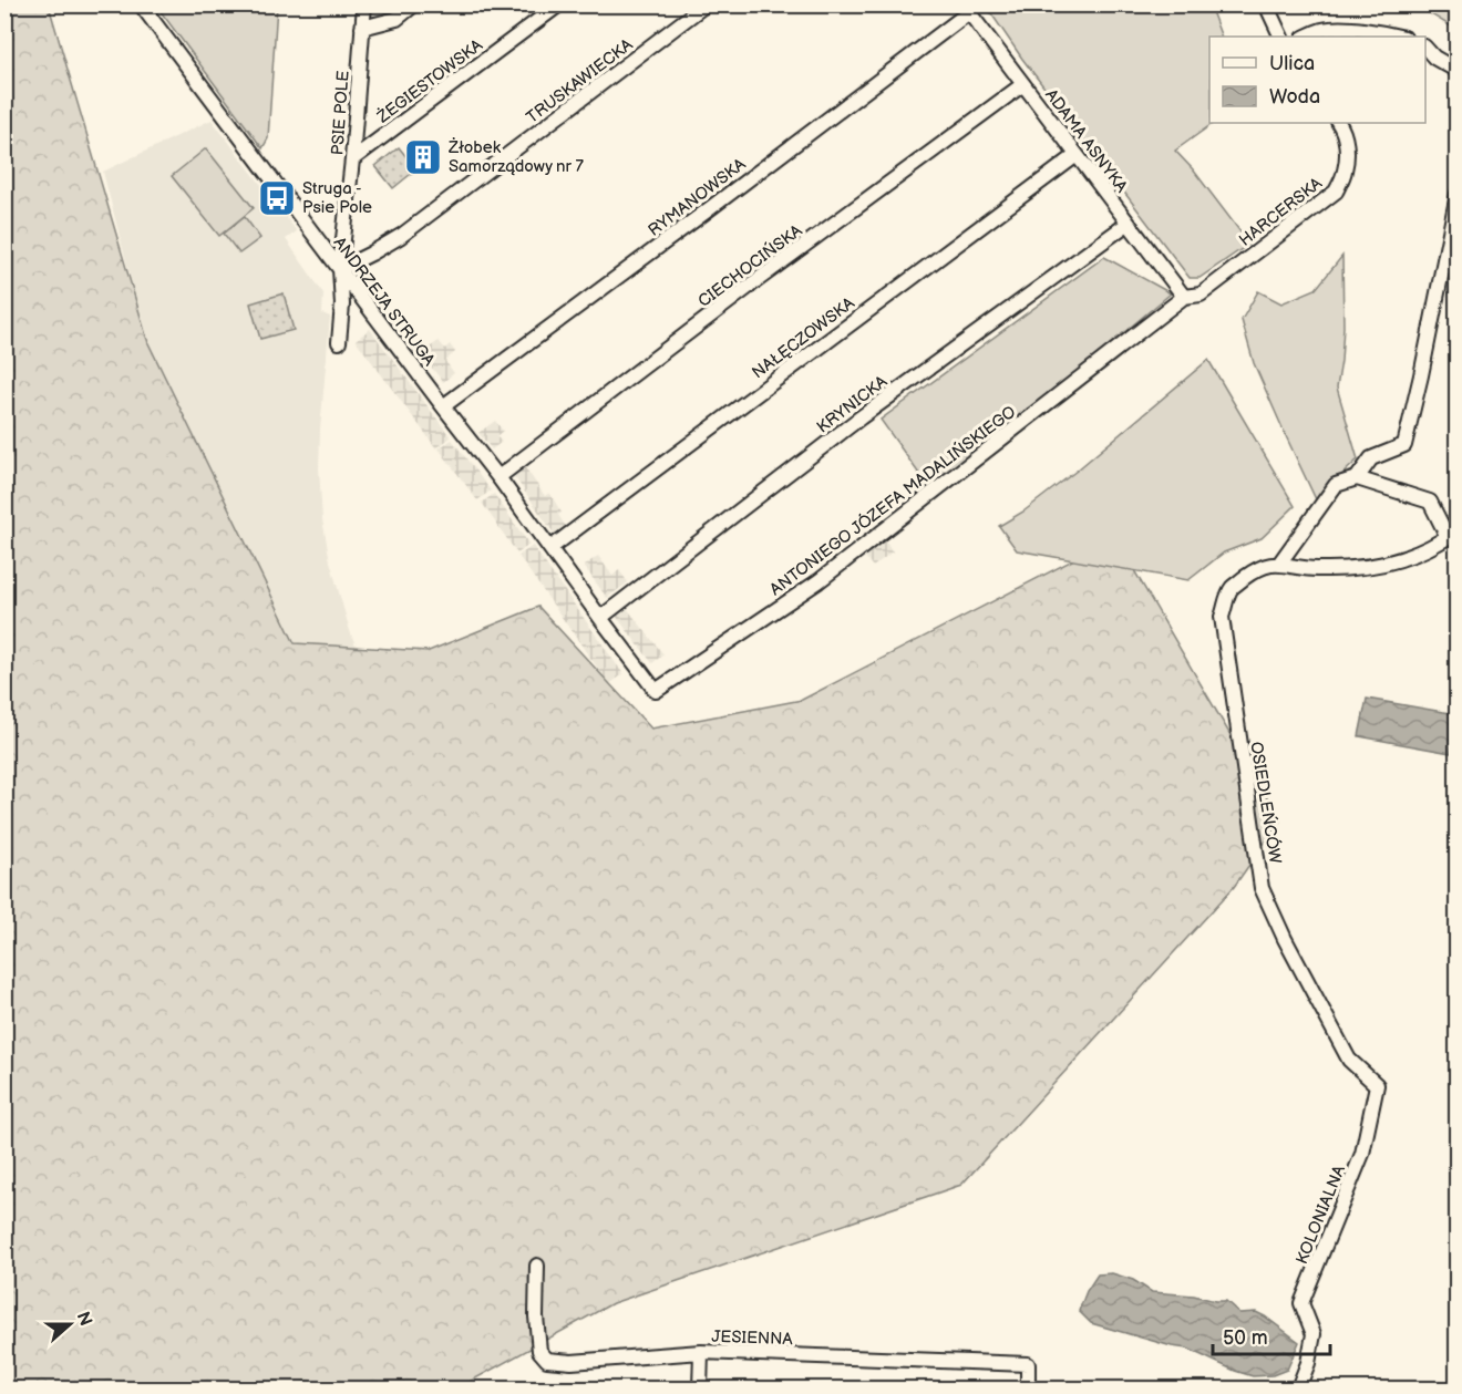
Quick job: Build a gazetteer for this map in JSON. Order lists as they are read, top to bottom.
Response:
{
  "streets": {
    "street": [
      "ŻEGIESTOWSKA",
      "TRUSKAWIECKA",
      "PSIE POLE",
      "ADAMA ASNYKA",
      "RYMANOWSKA",
      "HARCERSKA",
      "CIECHOCIŃSKA",
      "ANDRZEJA STRUGA",
      "NAŁĘCZOWSKA",
      "KRYNICKA",
      "ANTONIEGO JÓZEFA MADALIŃSKIEGO",
      "OSIEDLEŃCÓW",
      "KOLONIALNA",
      "JESIENNA"
    ]
  },
  "crossings": [
    ["ŻEGIESTOWSKA", "PSIE POLE"],
    ["TRUSKAWIECKA", "PSIE POLE"],
    ["TRUSKAWIECKA", "ANDRZEJA STRUGA"],
    ["PSIE POLE", "ANDRZEJA STRUGA"],
    ["ADAMA ASNYKA", "RYMANOWSKA"],
    ["ADAMA ASNYKA", "HARCERSKA"],
    ["ADAMA ASNYKA", "CIECHOCIŃSKA"],
    ["ADAMA ASNYKA", "NAŁĘCZOWSKA"],
    ["ADAMA ASNYKA", "KRYNICKA"],
    ["ADAMA ASNYKA", "ANTONIEGO JÓZEFA MADALIŃSKIEGO"],
    ["RYMANOWSKA", "ANDRZEJA STRUGA"],
    ["HARCERSKA", "ANTONIEGO JÓZEFA MADALIŃSKIEGO"],
    ["CIECHOCIŃSKA", "ANDRZEJA STRUGA"],
    ["ANDRZEJA STRUGA", "NAŁĘCZOWSKA"],
    ["ANDRZEJA STRUGA", "KRYNICKA"],
    ["ANDRZEJA STRUGA", "ANTONIEGO JÓZEFA MADALIŃSKIEGO"],
    ["KRYNICKA", "ANTONIEGO JÓZEFA MADALIŃSKIEGO"],
    ["OSIEDLEŃCÓW", "KOLONIALNA"]
  ],
  "places": {
    "building": ["Żłobek Samorządowy nr 7"],
    "bus stop": ["Struga - Psie Pole"]
  },
  "legend": ["Ulica", "Woda"],
  "scale_bar": "50 m",
  "north": "right"
}
